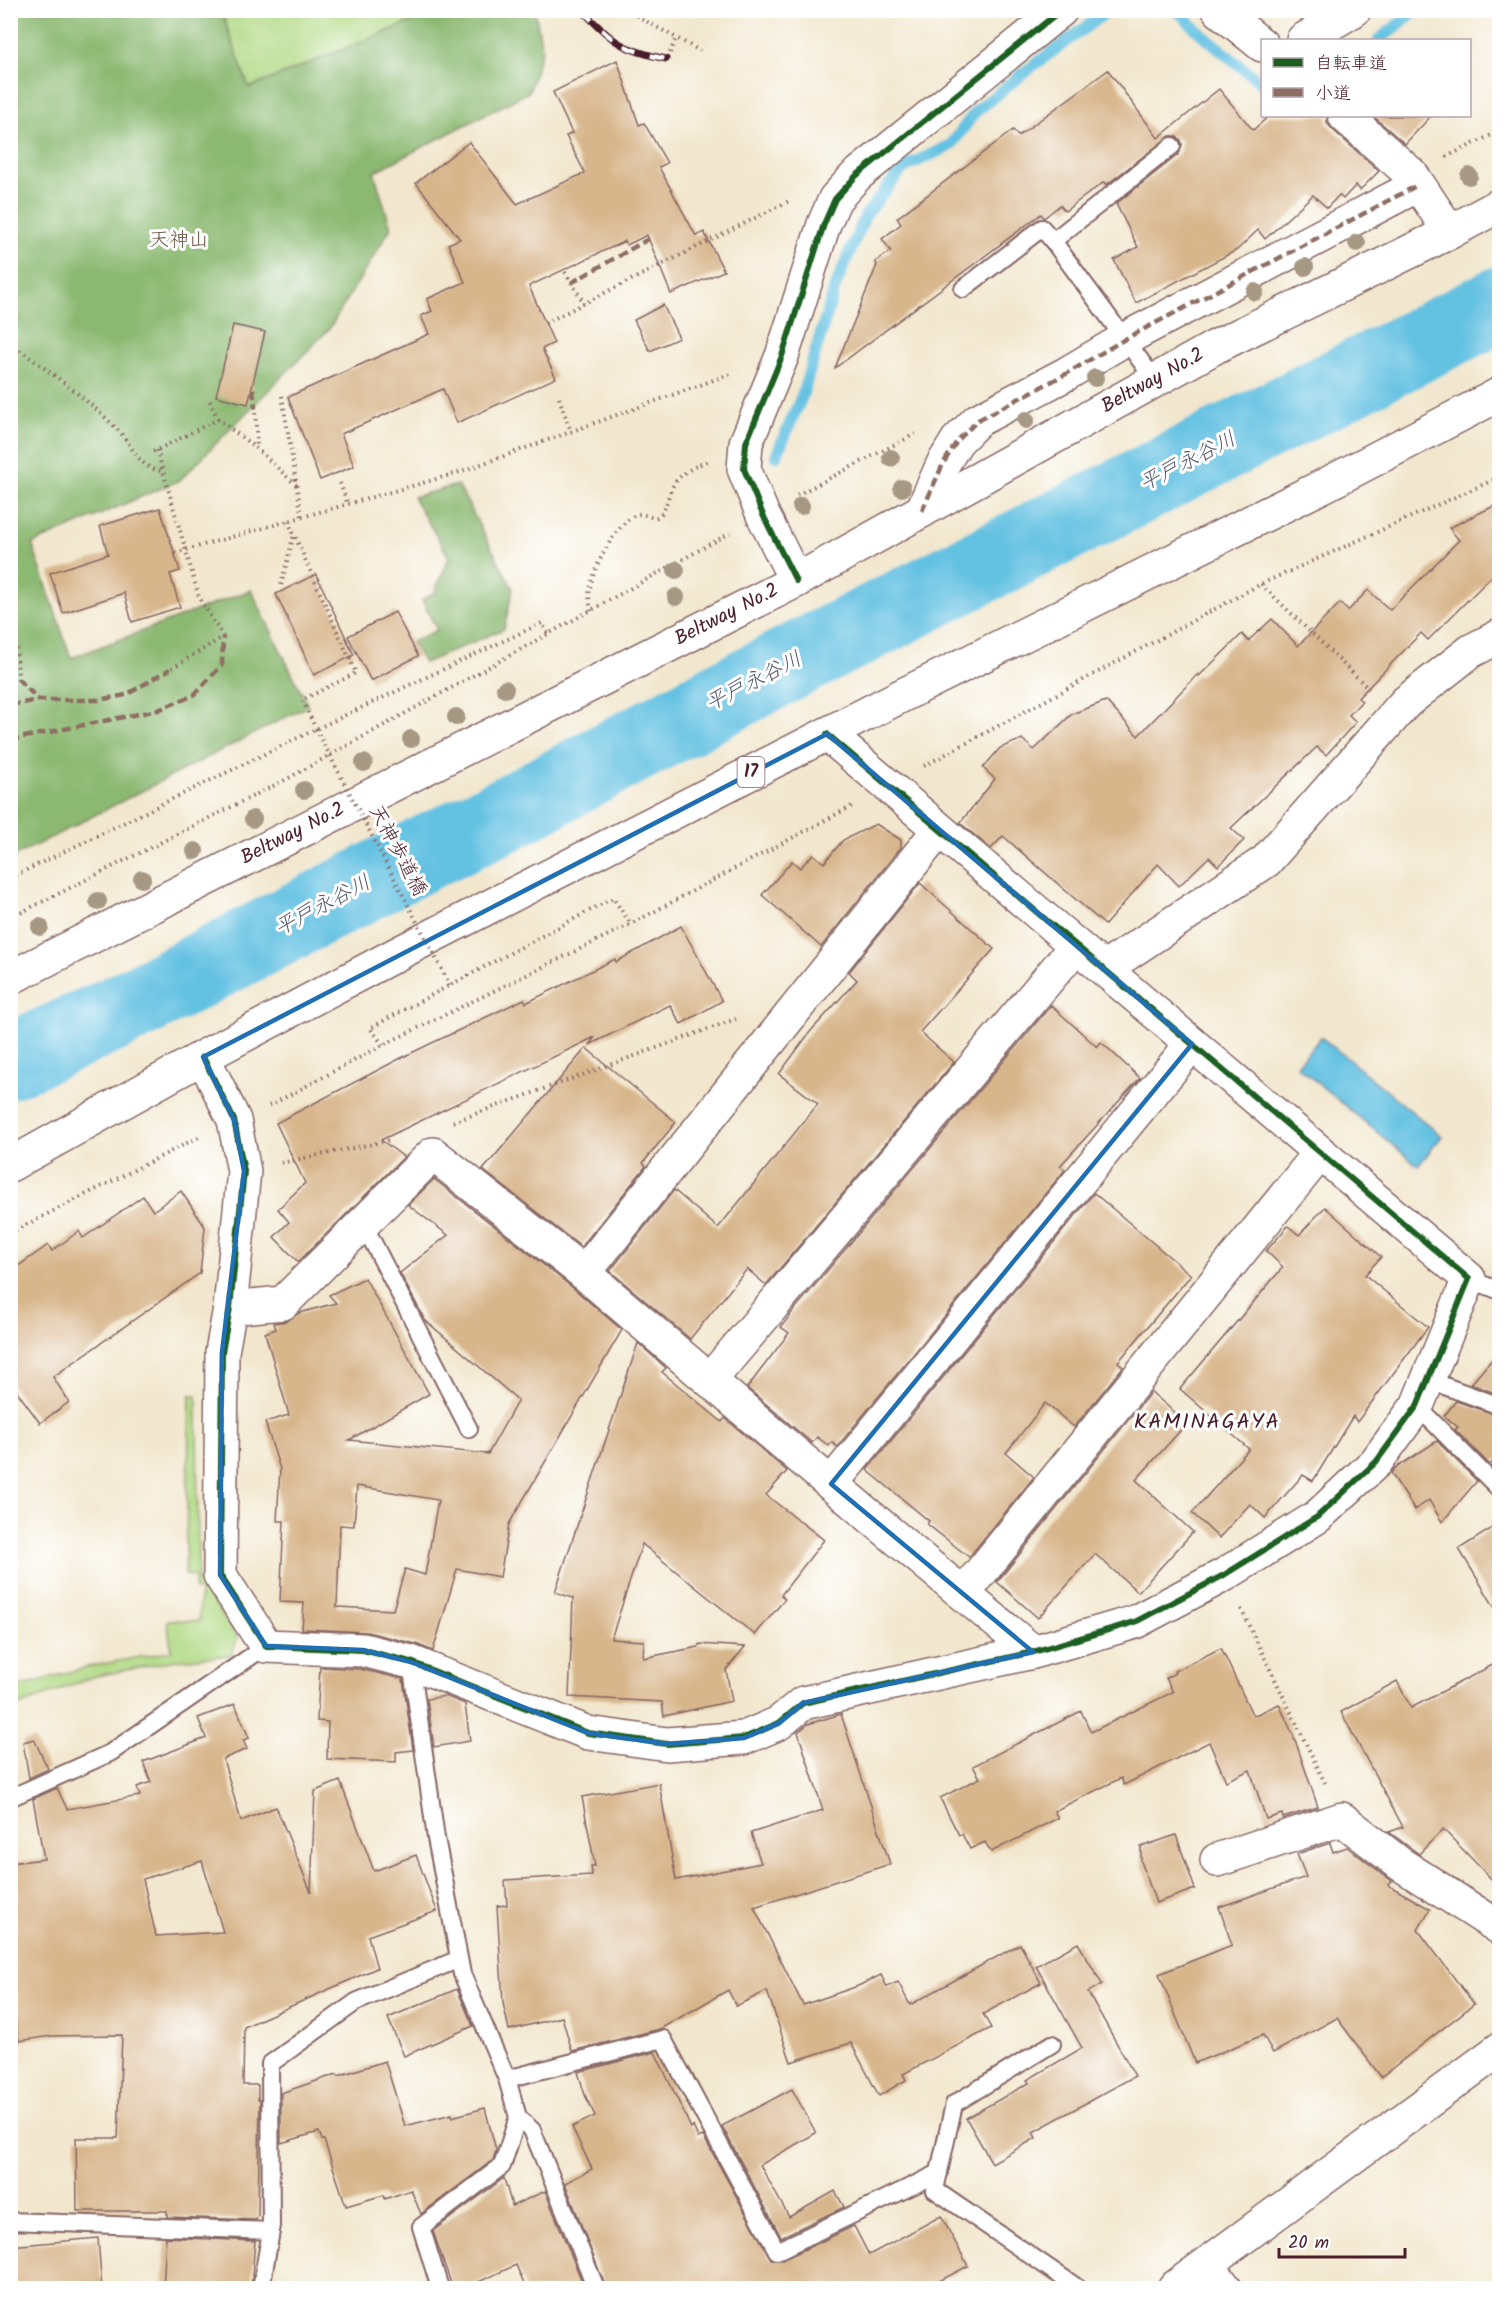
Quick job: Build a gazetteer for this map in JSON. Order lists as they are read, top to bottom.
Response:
{
  "streets": {
    "street": ["Beltway No.2", "17"],
    "path": ["天神歩道橋"]
  },
  "districts": ["KAMINAGAYA"],
  "water": ["平戸永谷川"],
  "parks": ["天神山"],
  "legend": ["自転車道", "小道"],
  "scale_bar": "20 m"
}
